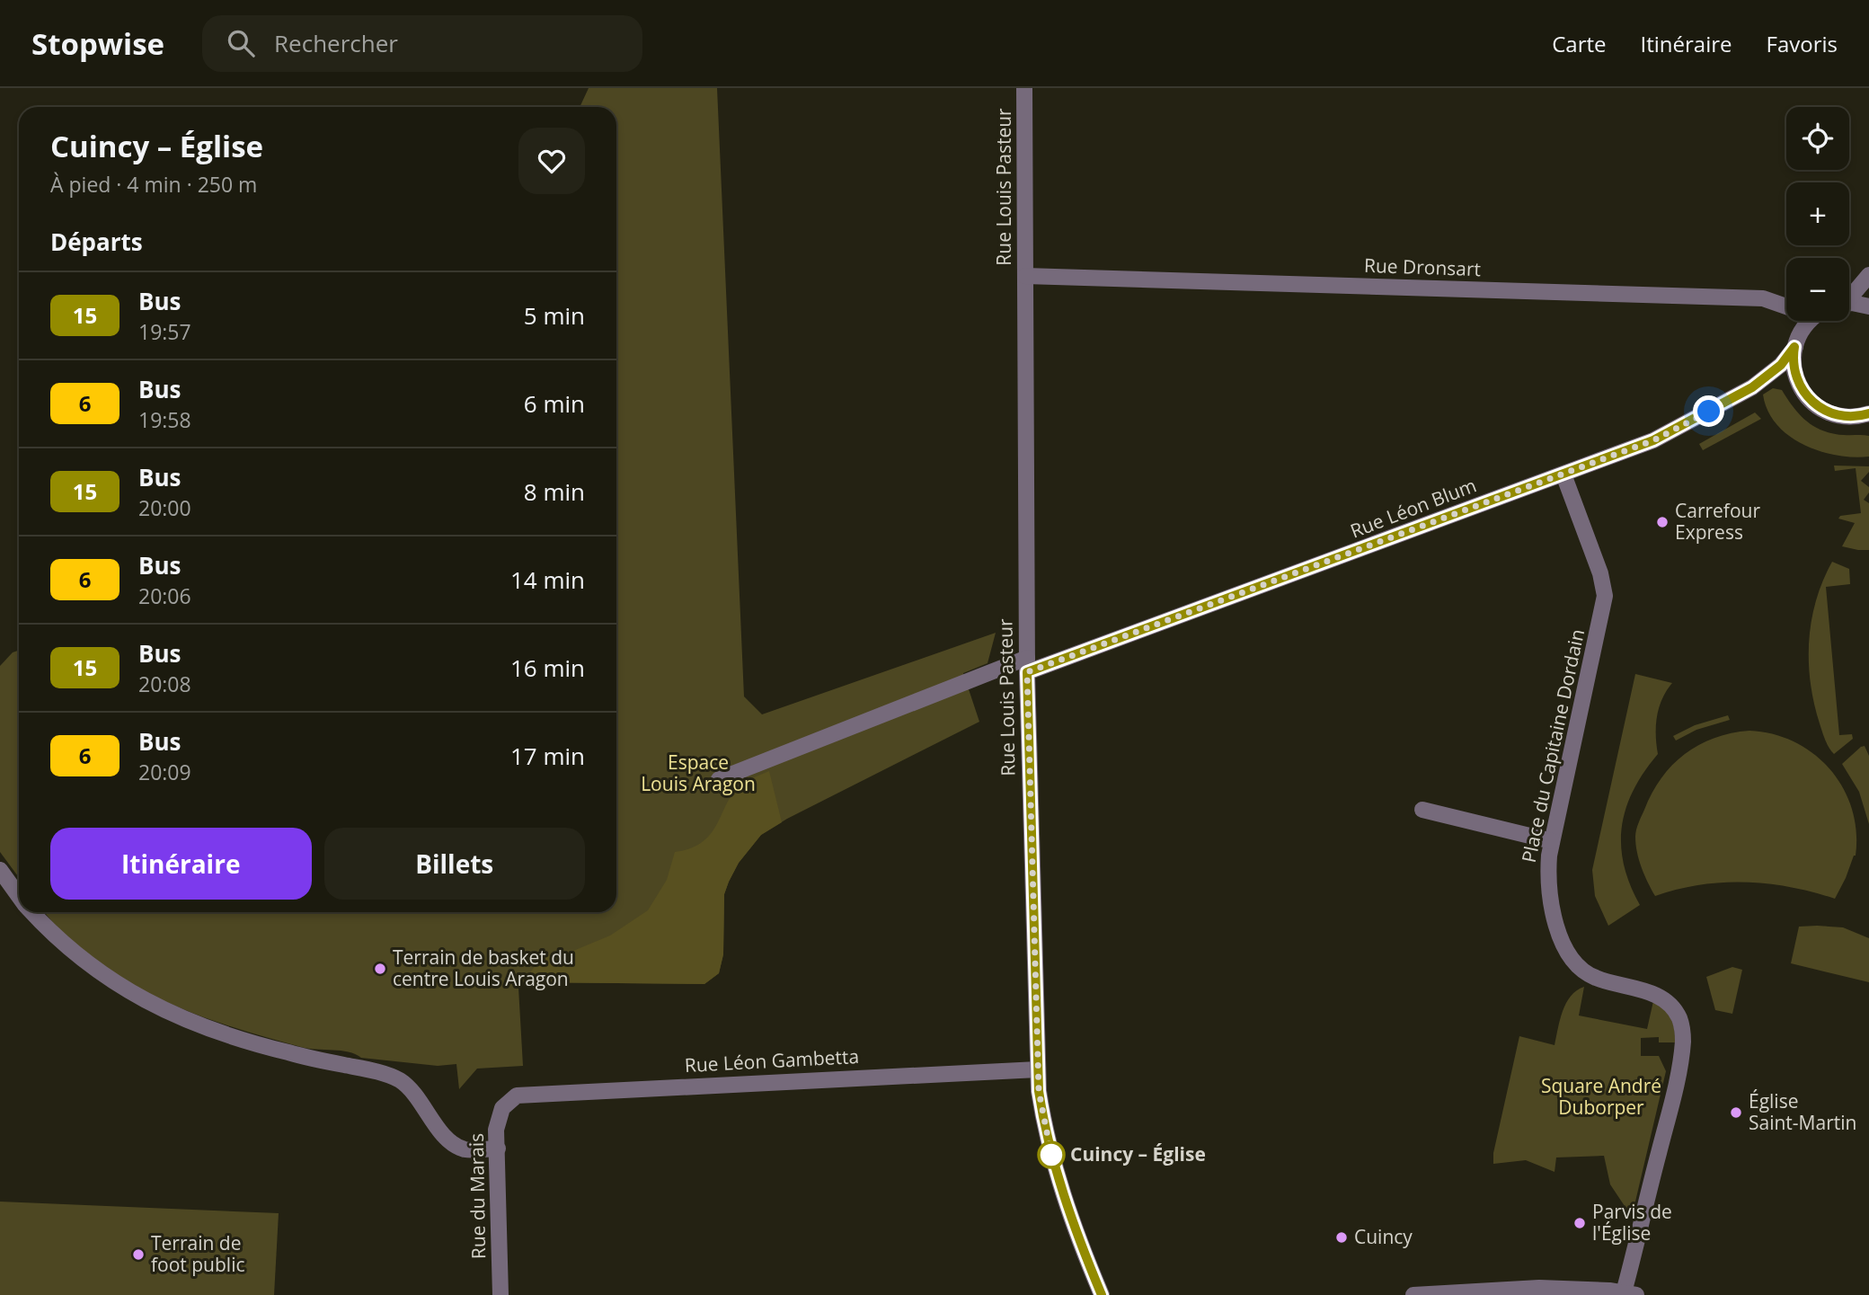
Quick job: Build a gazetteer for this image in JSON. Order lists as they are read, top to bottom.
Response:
{
  "streets": {
    "street": [
      "Rue Louis Pasteur",
      "Rue Dronsart",
      "Rue Léon Blum",
      "Place du Capitaine Dordain",
      "Rue Léon Gambetta",
      "Rue du Marais"
    ]
  },
  "crossings": [
    ["Rue Louis Pasteur", "Rue Dronsart"],
    ["Rue Louis Pasteur", "Rue Léon Blum"],
    ["Rue Louis Pasteur", "Rue Léon Gambetta"],
    ["Rue Léon Blum", "Place du Capitaine Dordain"],
    ["Rue Léon Gambetta", "Rue du Marais"]
  ],
  "parks": ["Espace Louis Aragon", "Square André Duborper"],
  "places": [
    "Carrefour Express",
    "Terrain de basket du centre Louis Aragon",
    "Église Saint-Martin",
    "Cuincy – Église",
    "Parvis de l'Église",
    "Cuincy",
    "Terrain de foot public"
  ],
  "lines": ["bus line 15"],
  "page": {
    "header": "Stopwise",
    "search": "Rechercher",
    "nav": ["Carte", "Itinéraire", "Favoris"],
    "map_buttons": ["+", "−"],
    "heading": [
      ["Cuincy – Église", "À pied · 4 min · 250 m"],
      "Départs"
    ],
    "list": [
      {
        "mark": "15",
        "name": "Bus",
        "note": "19:57",
        "value": "5 min"
      },
      {
        "mark": "6",
        "name": "Bus",
        "note": "19:58",
        "value": "6 min"
      },
      {
        "mark": "15",
        "name": "Bus",
        "note": "20:00",
        "value": "8 min"
      },
      {
        "mark": "6",
        "name": "Bus",
        "note": "20:06",
        "value": "14 min"
      },
      {
        "mark": "15",
        "name": "Bus",
        "note": "20:08",
        "value": "16 min"
      },
      {
        "mark": "6",
        "name": "Bus",
        "note": "20:09",
        "value": "17 min"
      }
    ],
    "buttons": ["Itinéraire", "Billets"]
  }
}
